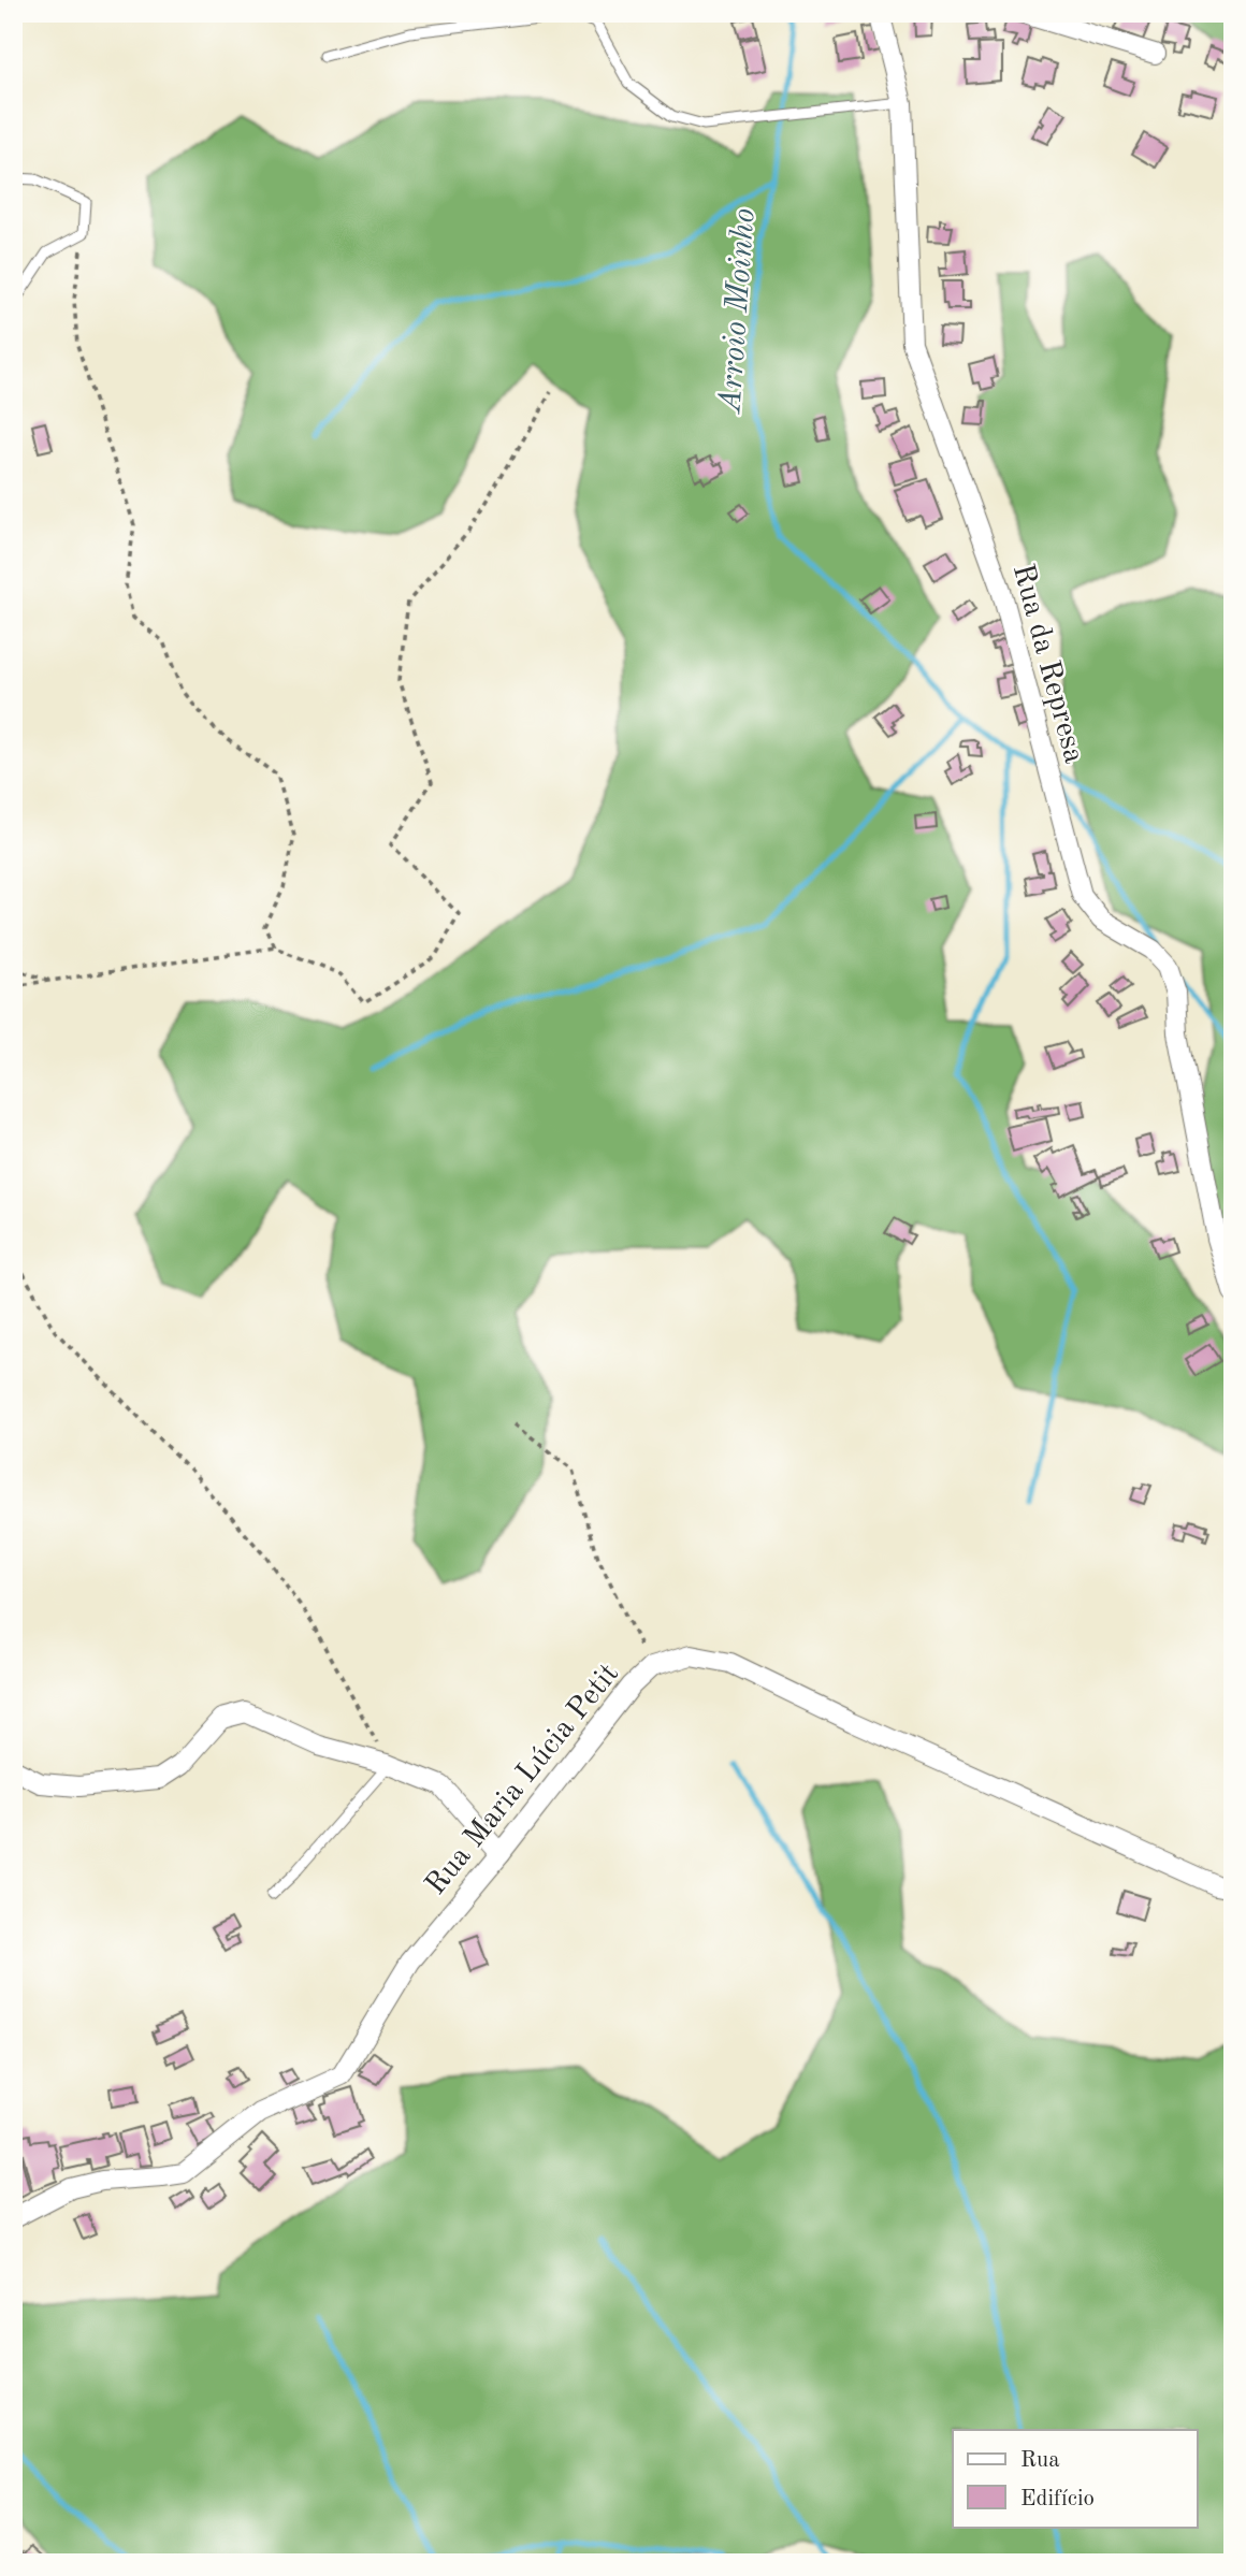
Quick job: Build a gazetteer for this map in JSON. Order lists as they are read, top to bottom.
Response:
{
  "streets": {
    "street": ["Rua da Represa", "Rua Maria Lúcia Petit"]
  },
  "water": ["Arroio Moinho"],
  "legend": ["Rua", "Edifício"]
}
